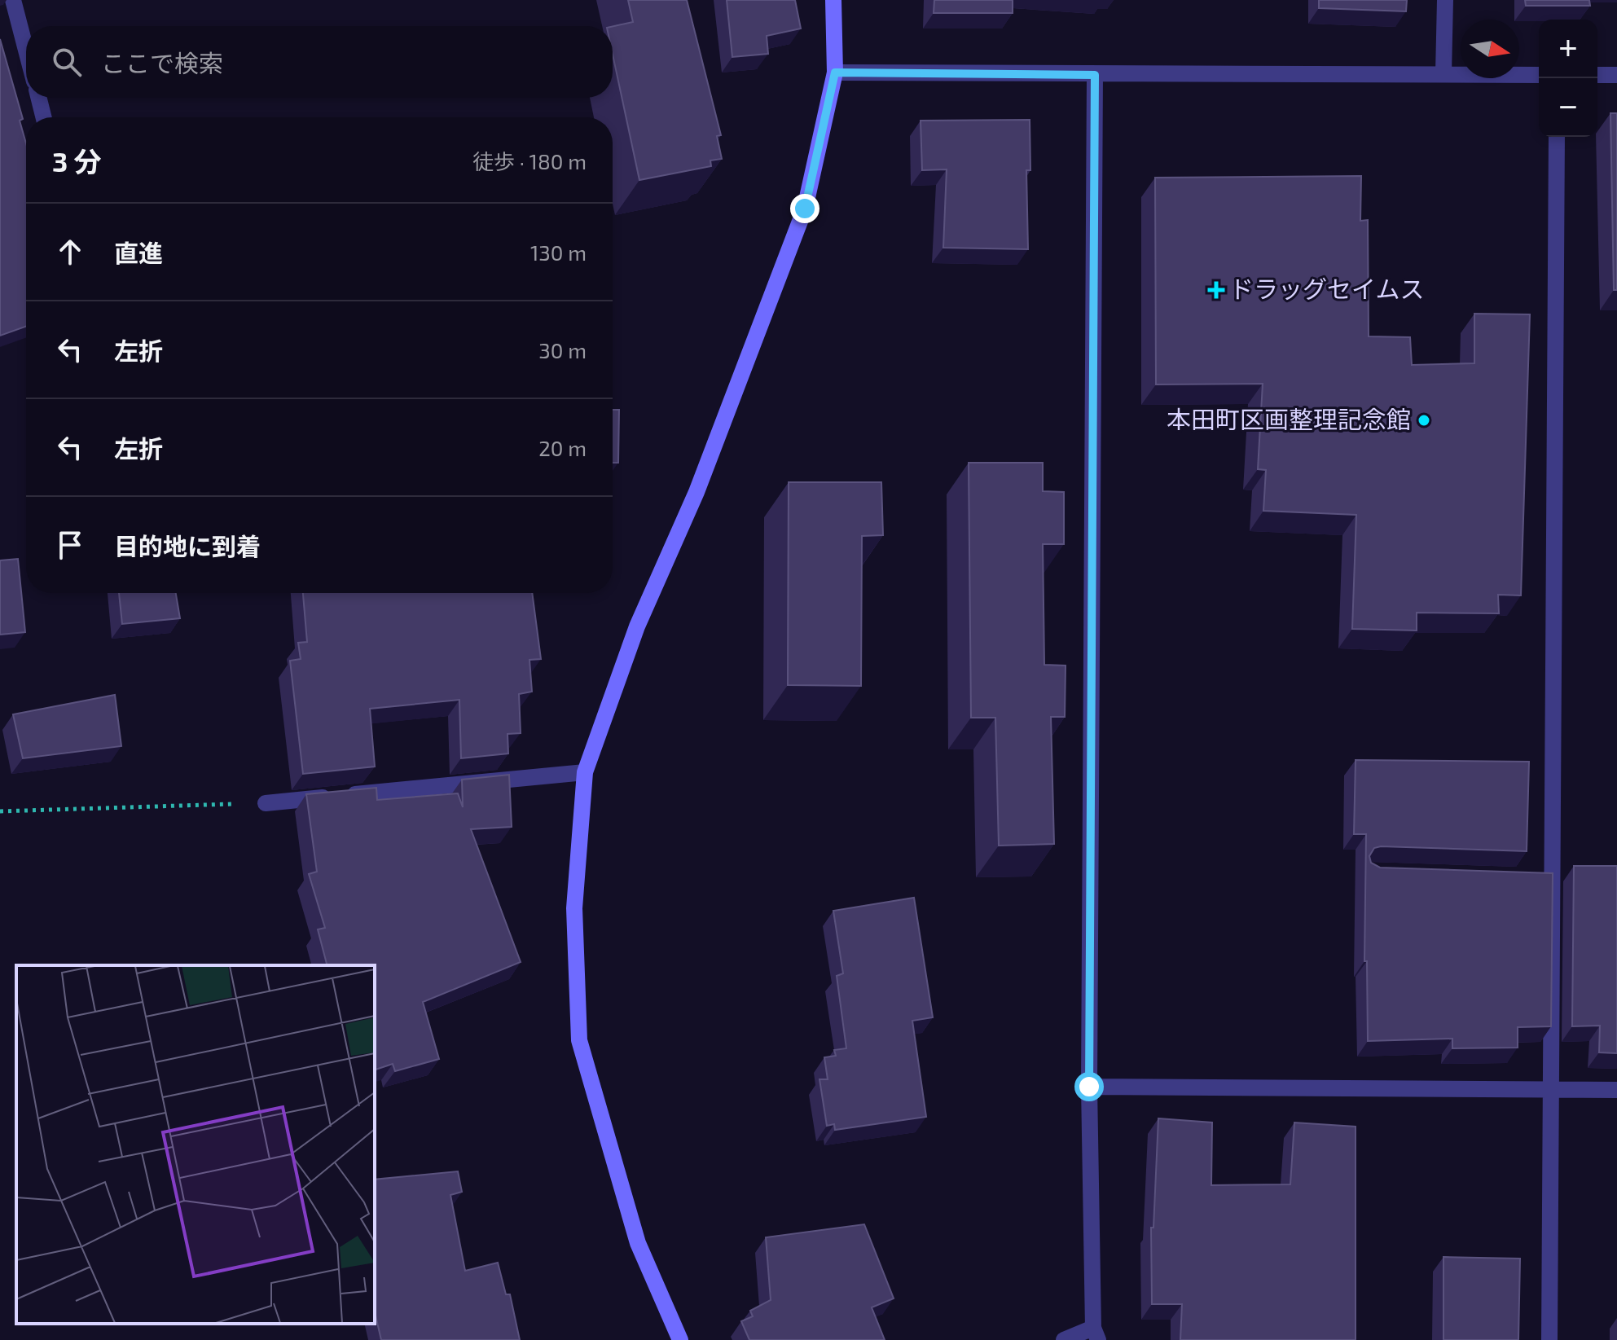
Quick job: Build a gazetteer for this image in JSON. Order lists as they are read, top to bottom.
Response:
{
  "places": {
    "health": ["ドラッグセイムス"],
    "other": ["本田町区画整理記念館"]
  },
  "north": "right",
  "page": {
    "map_buttons": ["+", "−"],
    "search": "ここで検索",
    "heading": ["3 分", "徒歩 · 180 m"],
    "list": [
      ["直進", "130 m"],
      ["左折", "30 m"],
      ["左折", "20 m"],
      "目的地に到着"
    ]
  }
}
